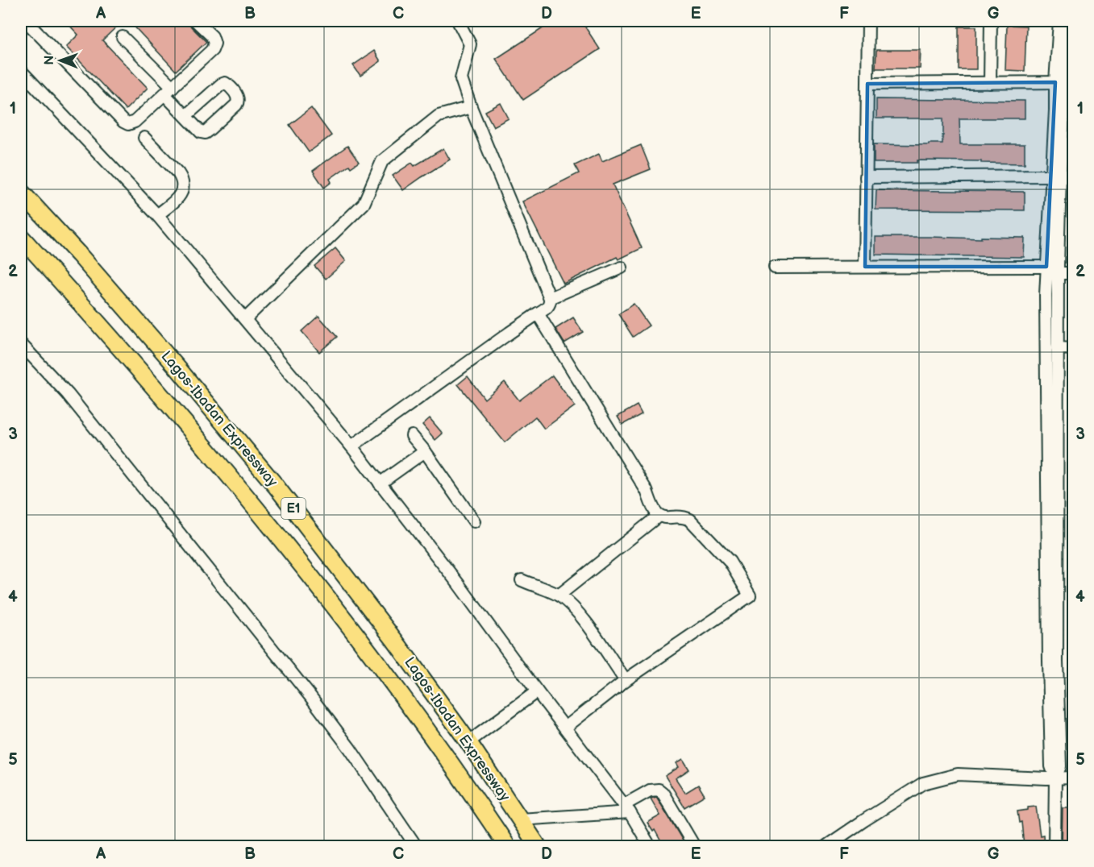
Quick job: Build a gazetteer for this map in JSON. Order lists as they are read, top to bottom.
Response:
{
  "streets": {
    "highway": ["Lagos-Ibadan Expressway", "E1"]
  },
  "north": "left",
  "grid": {
    "columns": [
      "A",
      "B",
      "C",
      "D",
      "E",
      "F",
      "G"
    ],
    "rows": [
      "1",
      "2",
      "3",
      "4",
      "5"
    ]
  }
}
